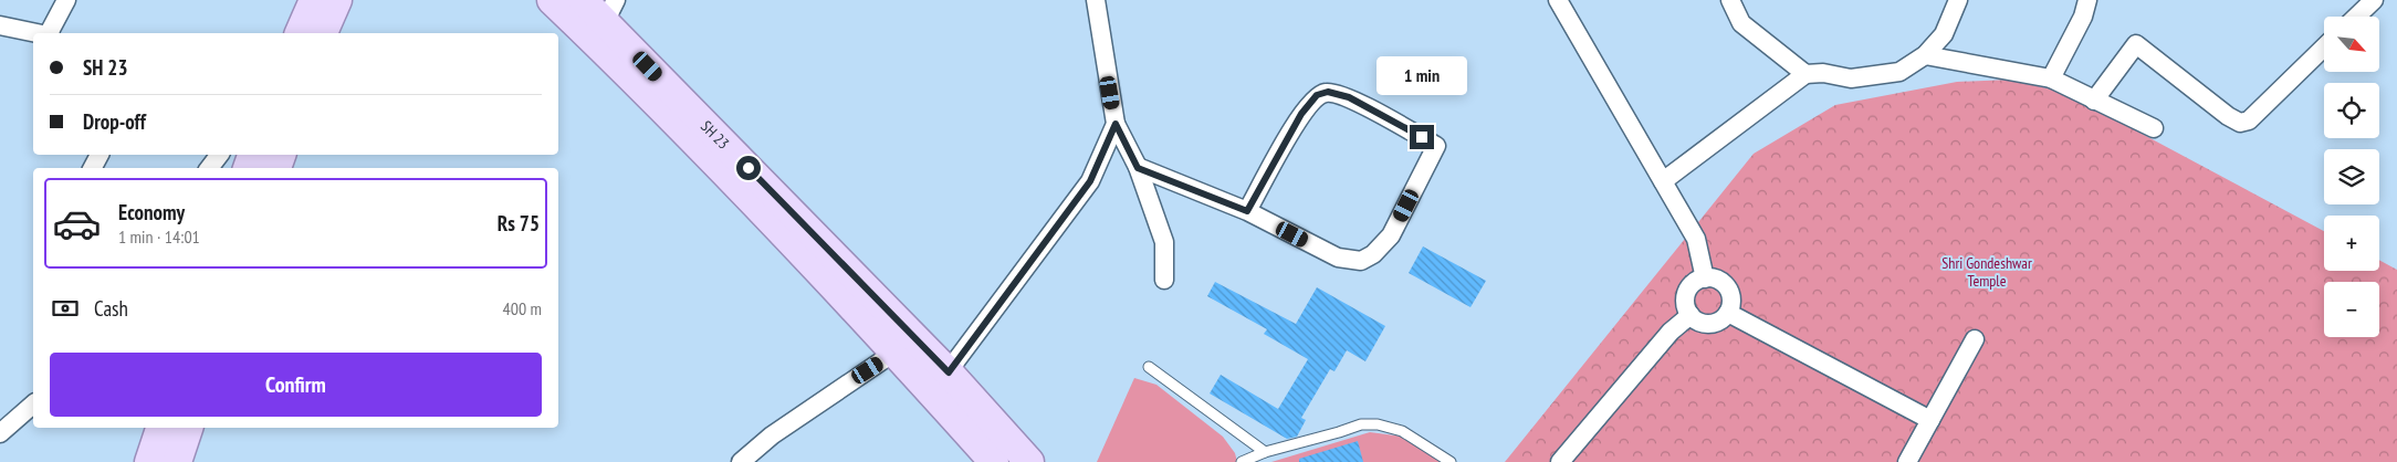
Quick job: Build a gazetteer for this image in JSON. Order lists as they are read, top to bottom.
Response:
{
  "parks": ["Shri Gondeshwar Temple"],
  "north": "bottom right",
  "page": {
    "map_buttons": ["+", "−"],
    "banner": ["SH 23", "Drop-off"],
    "bubble": "1 min",
    "list": [
      {
        "name": "Economy",
        "note": "1 min · 14:01",
        "value": "Rs 75"
      }
    ],
    "pay": ["Cash", "400 m"],
    "buttons": "Confirm"
  }
}
